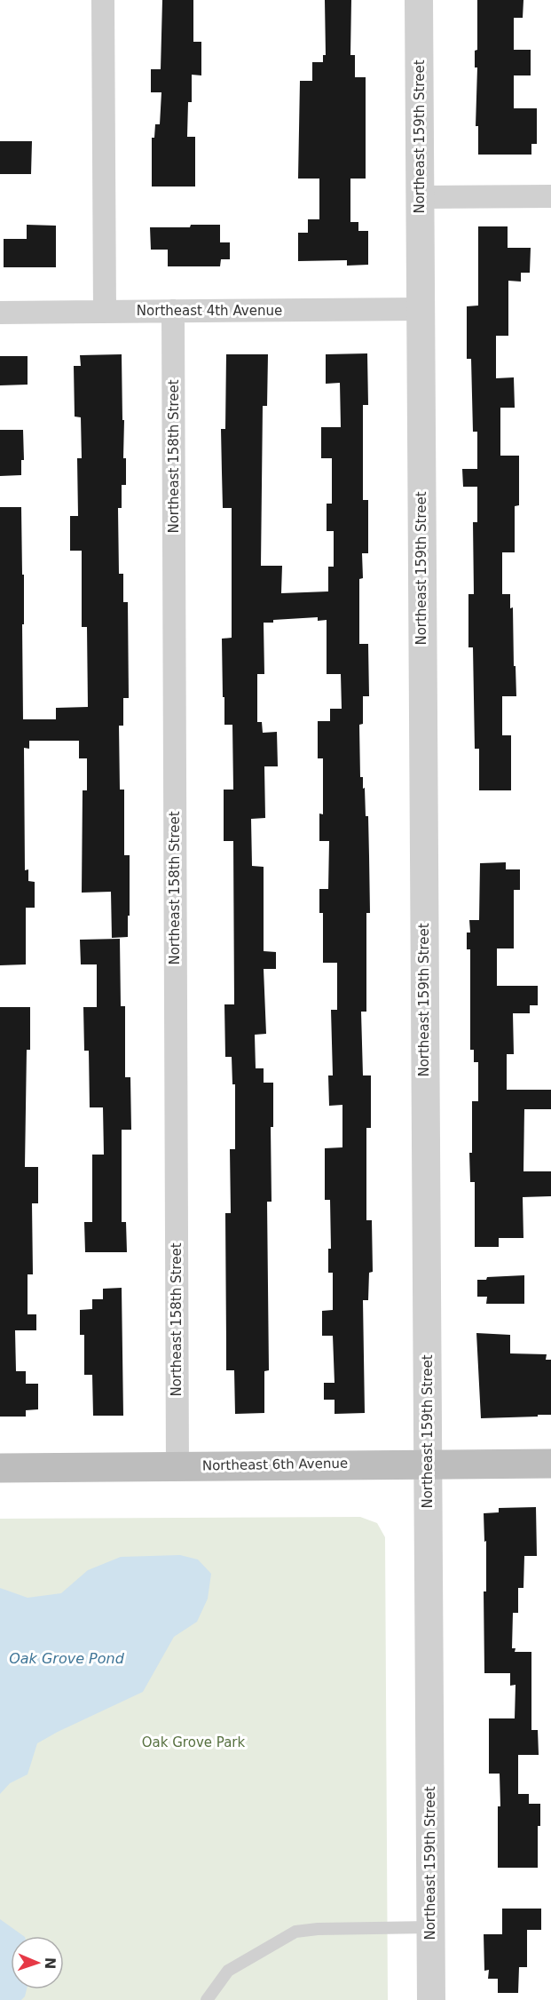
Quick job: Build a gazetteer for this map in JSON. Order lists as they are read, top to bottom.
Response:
{
  "streets": {
    "main road": ["Northeast 6th Avenue"],
    "street": ["Northeast 159th Street", "Northeast 4th Avenue", "Northeast 158th Street"]
  },
  "crossings": [
    ["Northeast 159th Street", "Northeast 4th Avenue"],
    ["Northeast 159th Street", "Northeast 6th Avenue"],
    ["Northeast 4th Avenue", "Northeast 158th Street"],
    ["Northeast 158th Street", "Northeast 6th Avenue"]
  ],
  "water": ["Oak Grove Pond"],
  "parks": ["Oak Grove Park"],
  "north": "right"
}
